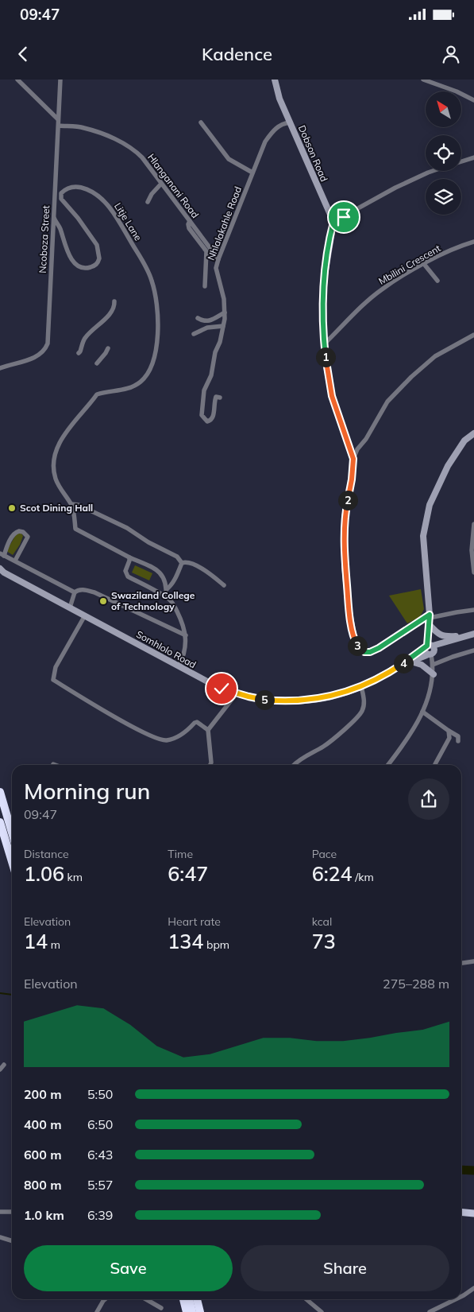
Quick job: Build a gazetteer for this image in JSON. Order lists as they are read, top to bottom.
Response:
{
  "streets": {
    "street": [
      "Dobson Road",
      "Hlanganani Road",
      "Litje Lane",
      "Nhlalakahle Road",
      "Ncoboza Street",
      "Mbilini Crescent",
      "Somhlolo Road"
    ]
  },
  "crossings": [
    ["Dobson Road", "Nhlalakahle Road"],
    ["Hlanganani Road", "Nhlalakahle Road"],
    ["Hlanganani Road", "Ncoboza Street"],
    ["Litje Lane", "Ncoboza Street"]
  ],
  "places": ["Scot Dining Hall", "Swaziland College of Technology"],
  "north": "top left",
  "page": {
    "status": "09:47",
    "header": "Kadence",
    "pins": [
      "1",
      "2",
      "3",
      "4",
      "5"
    ],
    "heading": ["Morning run", "09:47"],
    "stats": [
      ["Distance", "1.06 km"],
      ["Time", "6:47"],
      ["Pace", "6:24 /km"],
      ["Elevation", "14 m"],
      ["Heart rate", "134 bpm"],
      ["kcal", "73"]
    ],
    "chart": ["Elevation", "275–288 m"],
    "list": [
      {
        "name": "200 m",
        "note": "5:50"
      },
      {
        "name": "400 m",
        "note": "6:50"
      },
      {
        "name": "600 m",
        "note": "6:43"
      },
      {
        "name": "800 m",
        "note": "5:57"
      },
      {
        "name": "1.0 km",
        "note": "6:39"
      }
    ],
    "buttons": ["Save", "Share"]
  }
}
